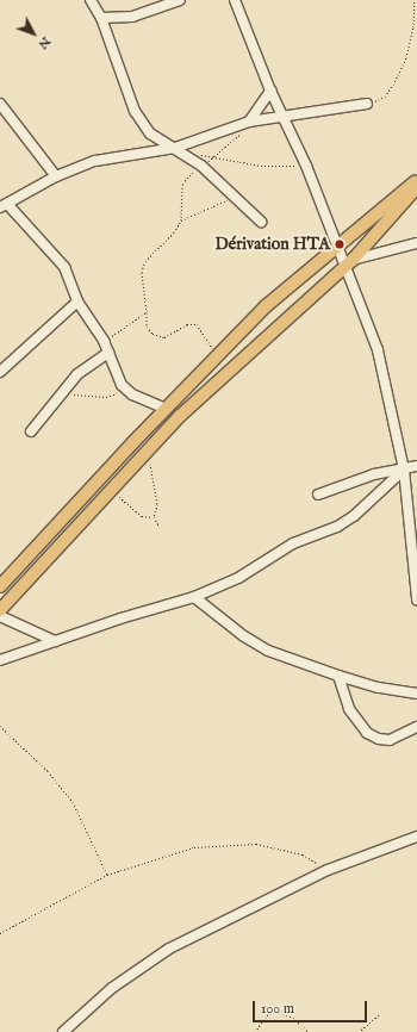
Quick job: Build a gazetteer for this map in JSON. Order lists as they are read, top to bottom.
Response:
{
  "places": ["Dérivation HTA"],
  "scale_bar": "100 m",
  "north": "bottom right"
}
